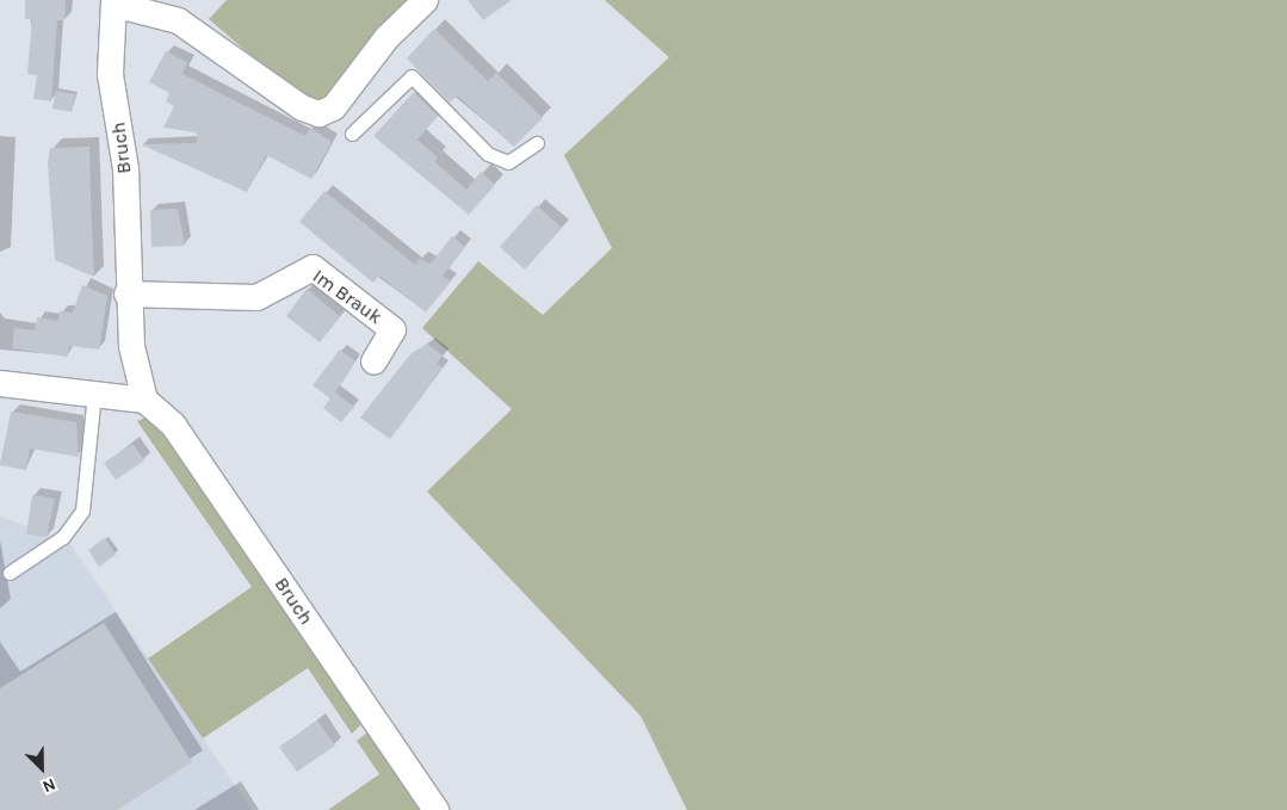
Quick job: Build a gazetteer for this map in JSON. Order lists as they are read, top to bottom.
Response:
{
  "streets": {
    "street": ["Bruch", "Im Brauk"]
  },
  "crossings": [
    ["Bruch", "Im Brauk"]
  ],
  "north": "bottom right"
}
